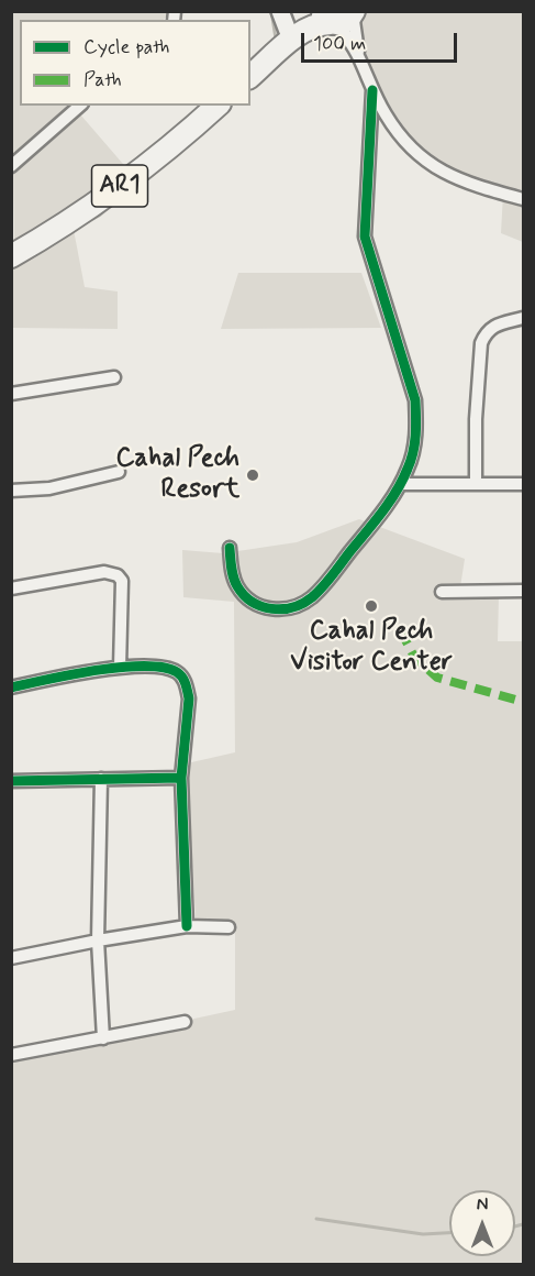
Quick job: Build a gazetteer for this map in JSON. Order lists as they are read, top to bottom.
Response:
{
  "streets": {
    "highway": ["AR1"]
  },
  "places": ["Cahal Pech Resort", "Cahal Pech Visitor Center"],
  "legend": ["Cycle path", "Path"],
  "scale_bar": "100 m",
  "north": "top"
}
